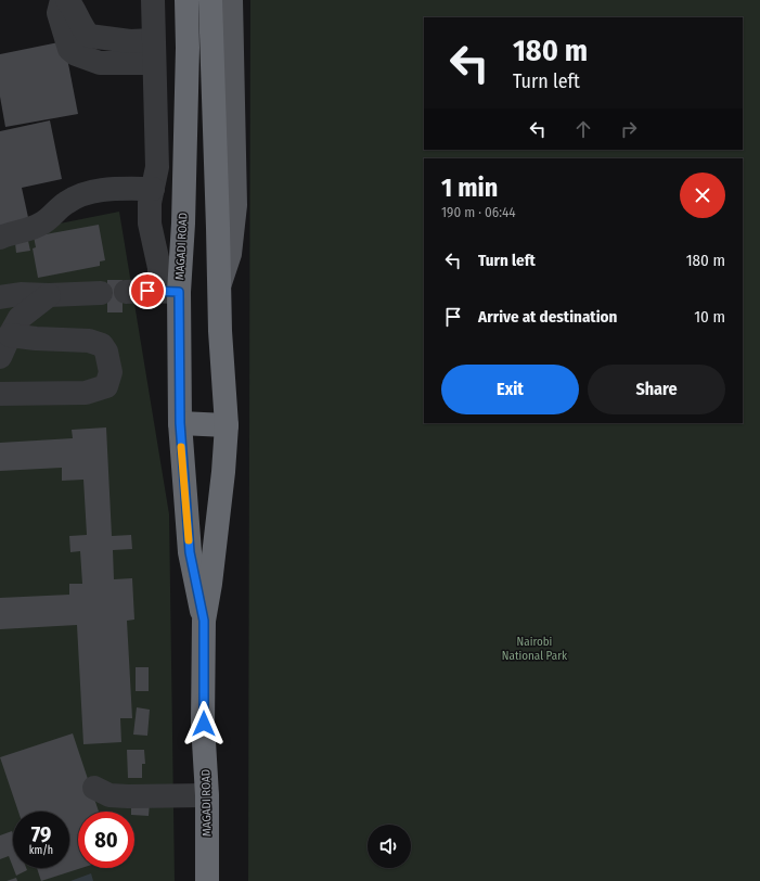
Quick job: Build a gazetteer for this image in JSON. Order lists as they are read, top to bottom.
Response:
{
  "streets": {
    "highway": ["MAGADI ROAD"]
  },
  "parks": ["Nairobi National Park"],
  "page": {
    "turn": ["180 m", "Turn left"],
    "heading": ["1 min", "190 m · 06:44"],
    "list": [
      {
        "name": "Turn left",
        "value": "180 m"
      },
      {
        "name": "Arrive at destination",
        "value": "10 m"
      }
    ],
    "buttons": ["Exit", "Share"],
    "speed": "79 km/h",
    "limit": "80"
  }
}
